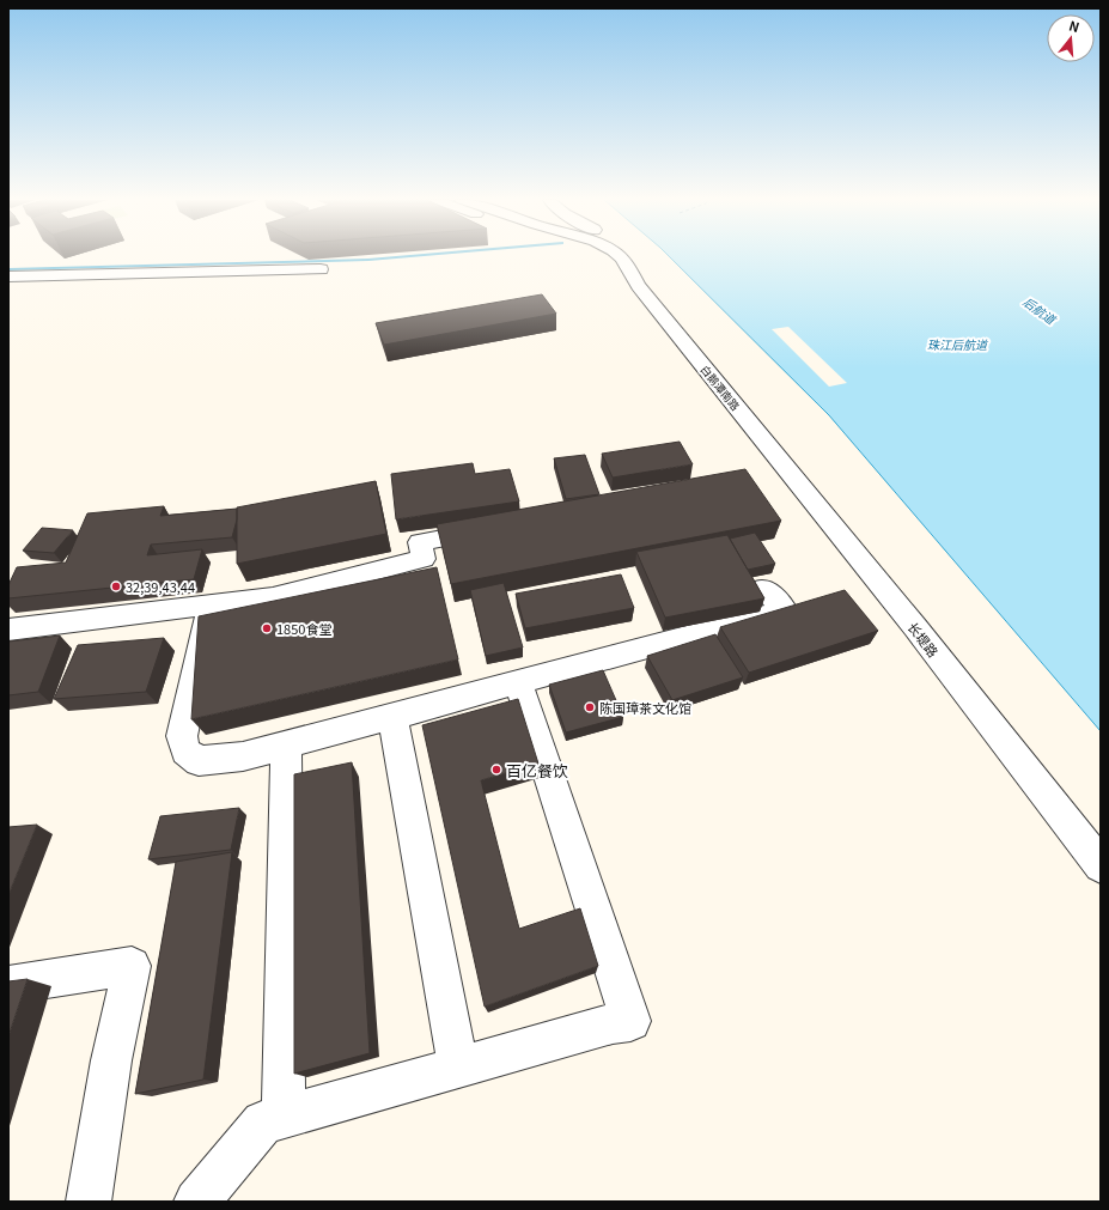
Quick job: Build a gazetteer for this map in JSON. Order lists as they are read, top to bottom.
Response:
{
  "streets": {
    "street": ["白鹅潭南路", "长堤路"]
  },
  "crossings": [
    ["白鹅潭南路", "长堤路"]
  ],
  "water": ["后航道", "珠江后航道"],
  "places": [
    "32,39,43,44",
    "1850食堂",
    "陈国璋茶文化馆",
    "百亿餐饮"
  ],
  "north": "top"
}
